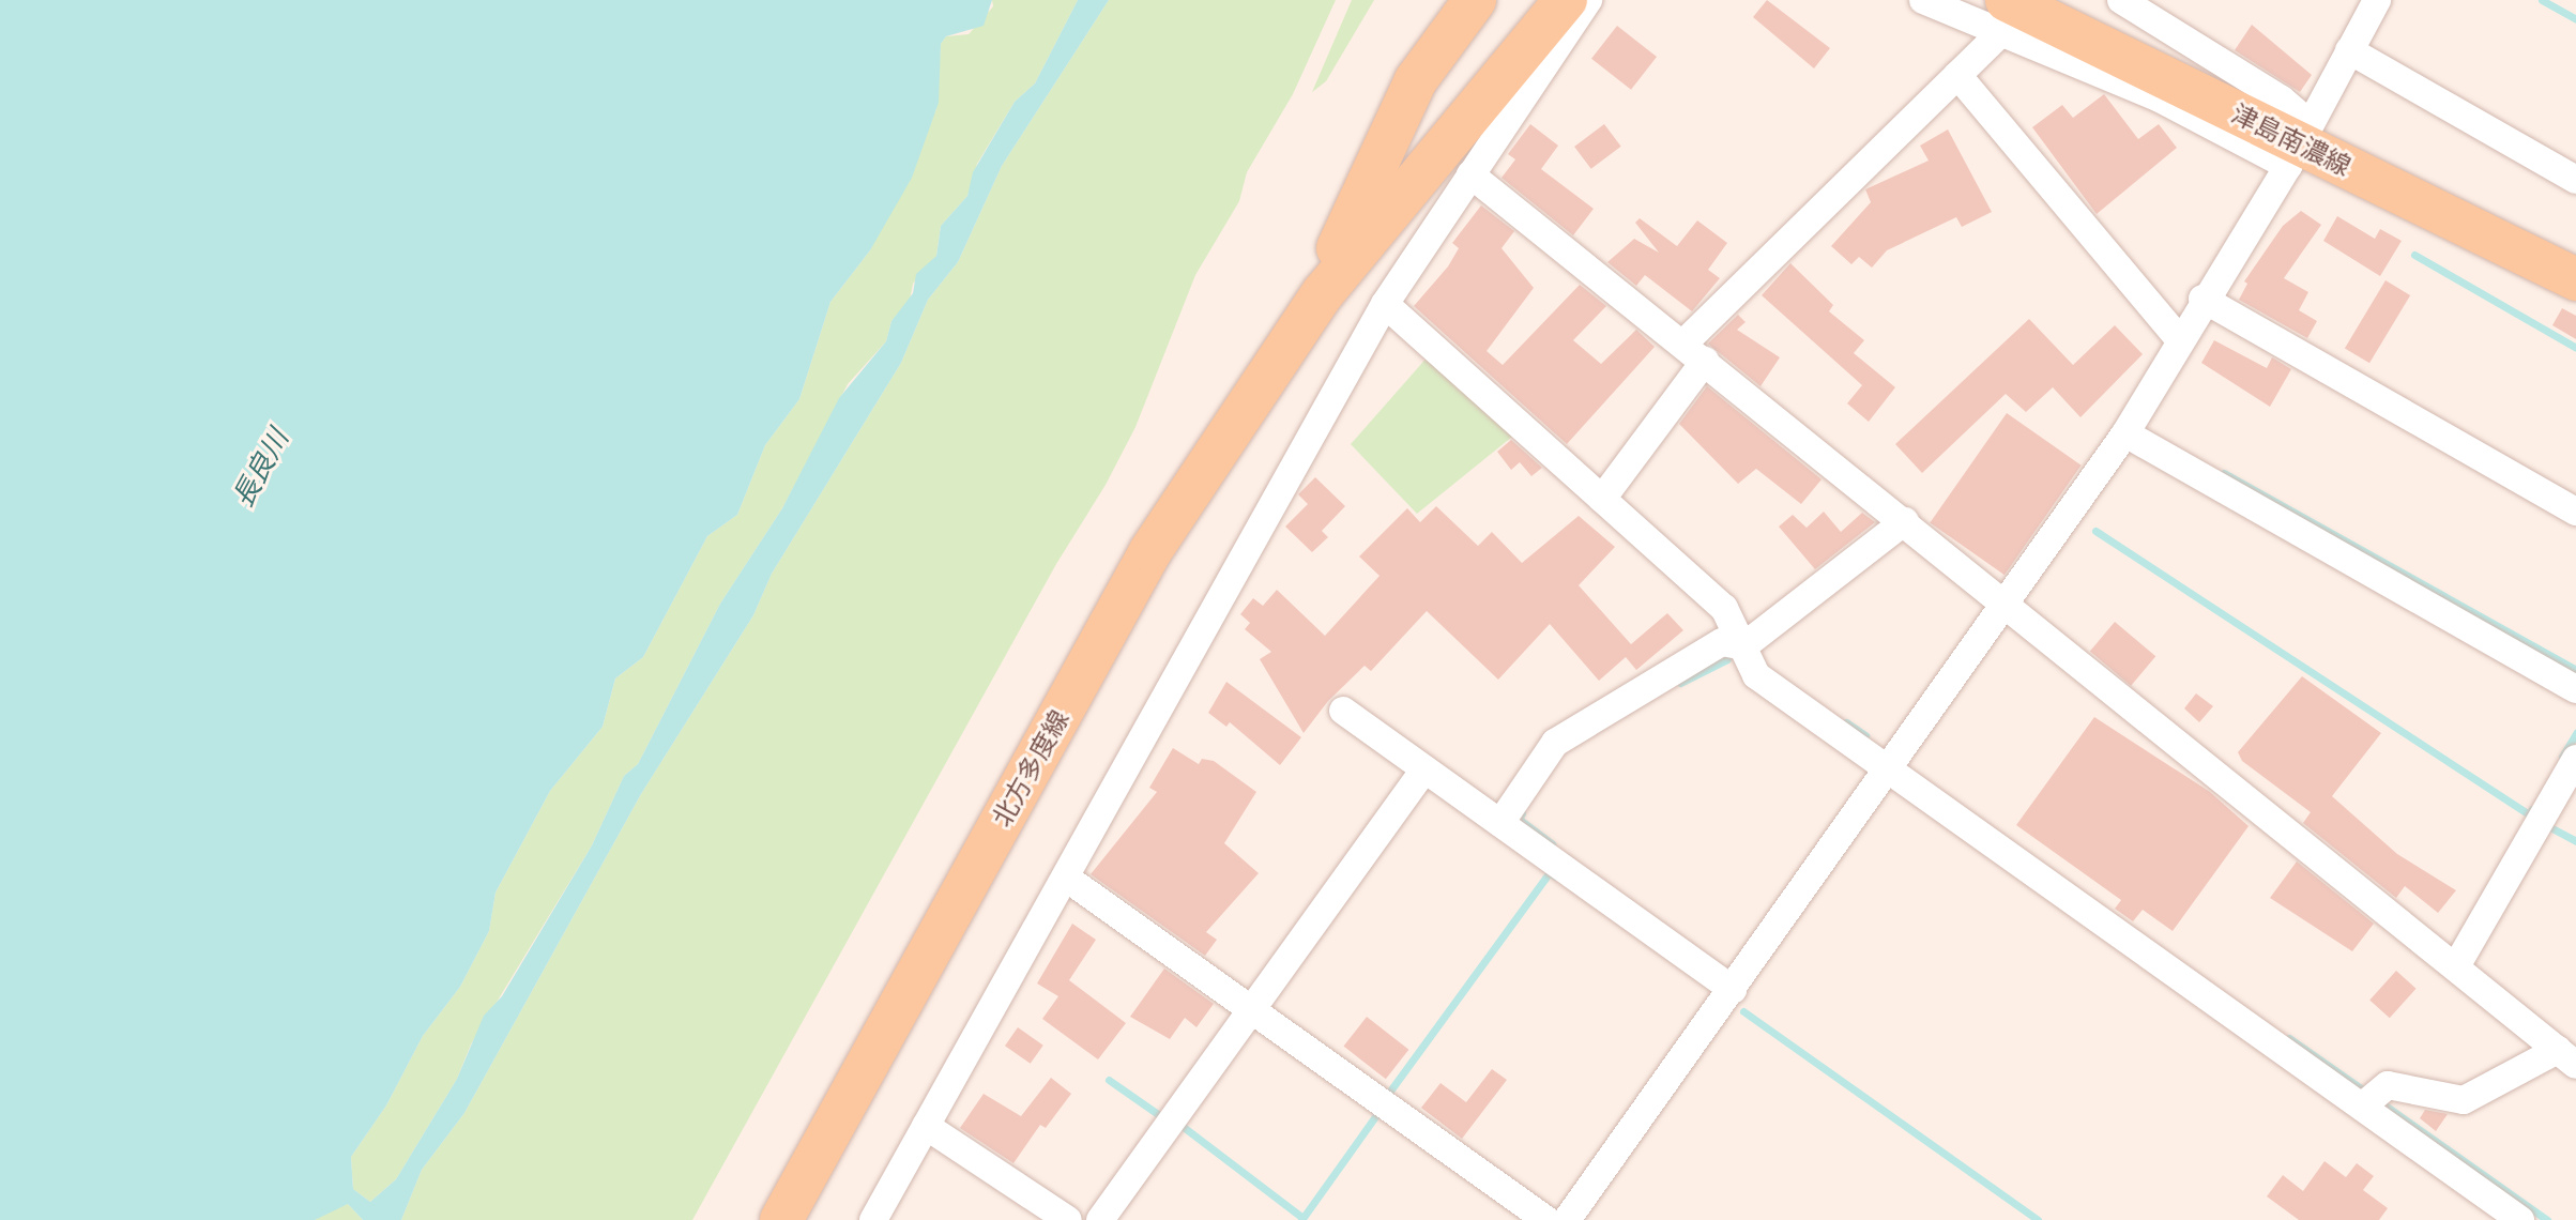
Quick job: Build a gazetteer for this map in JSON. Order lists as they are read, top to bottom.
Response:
{
  "streets": {
    "main road": ["津島南濃線", "北方多度線"]
  },
  "water": ["長良川"]
}
